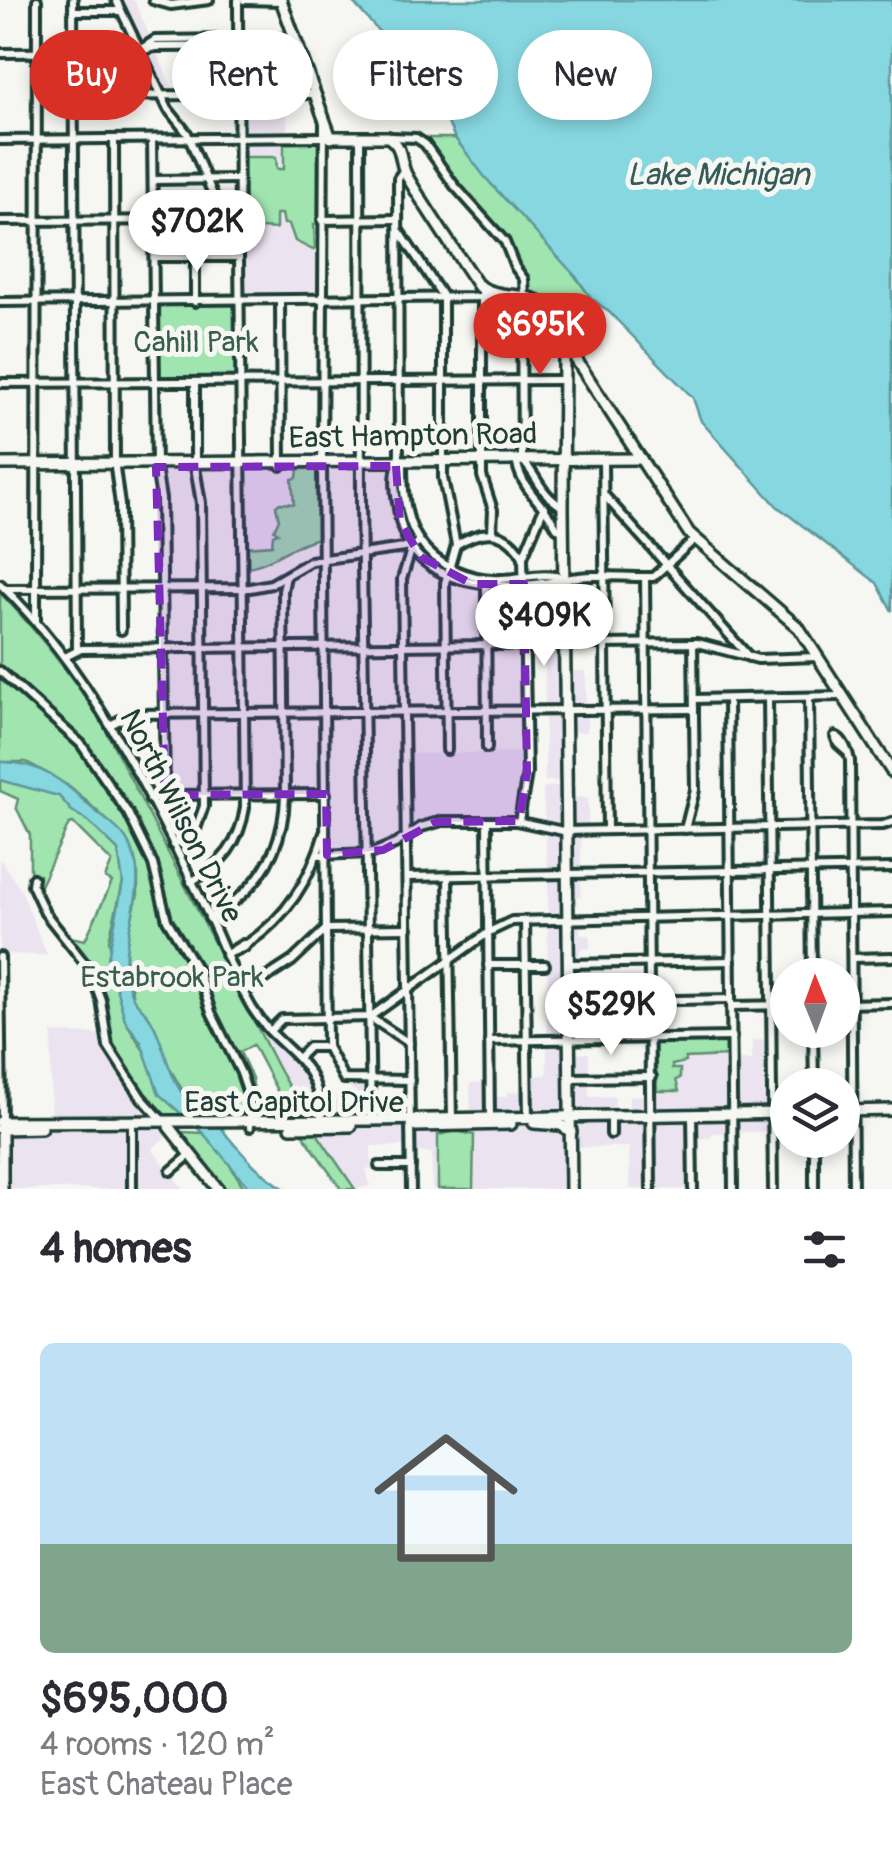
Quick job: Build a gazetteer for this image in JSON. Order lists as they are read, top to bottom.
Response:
{
  "streets": {
    "main road": ["East Hampton Road", "East Capitol Drive"],
    "street": ["North Wilson Drive"]
  },
  "crossings": [
    ["North Wilson Drive", "East Capitol Drive"]
  ],
  "water": ["Lake Michigan"],
  "parks": ["Cahill Park", "Estabrook Park"],
  "north": "top",
  "page": {
    "chip": [
      "Buy",
      "Rent",
      "Filters",
      "New"
    ],
    "price": [
      "$702K",
      "$695K",
      "$409K",
      "$529K"
    ],
    "heading": "4 homes",
    "list": [
      {
        "name": "$695,000",
        "note": "4 rooms · 120 m² · East Chateau Place"
      }
    ]
  }
}
